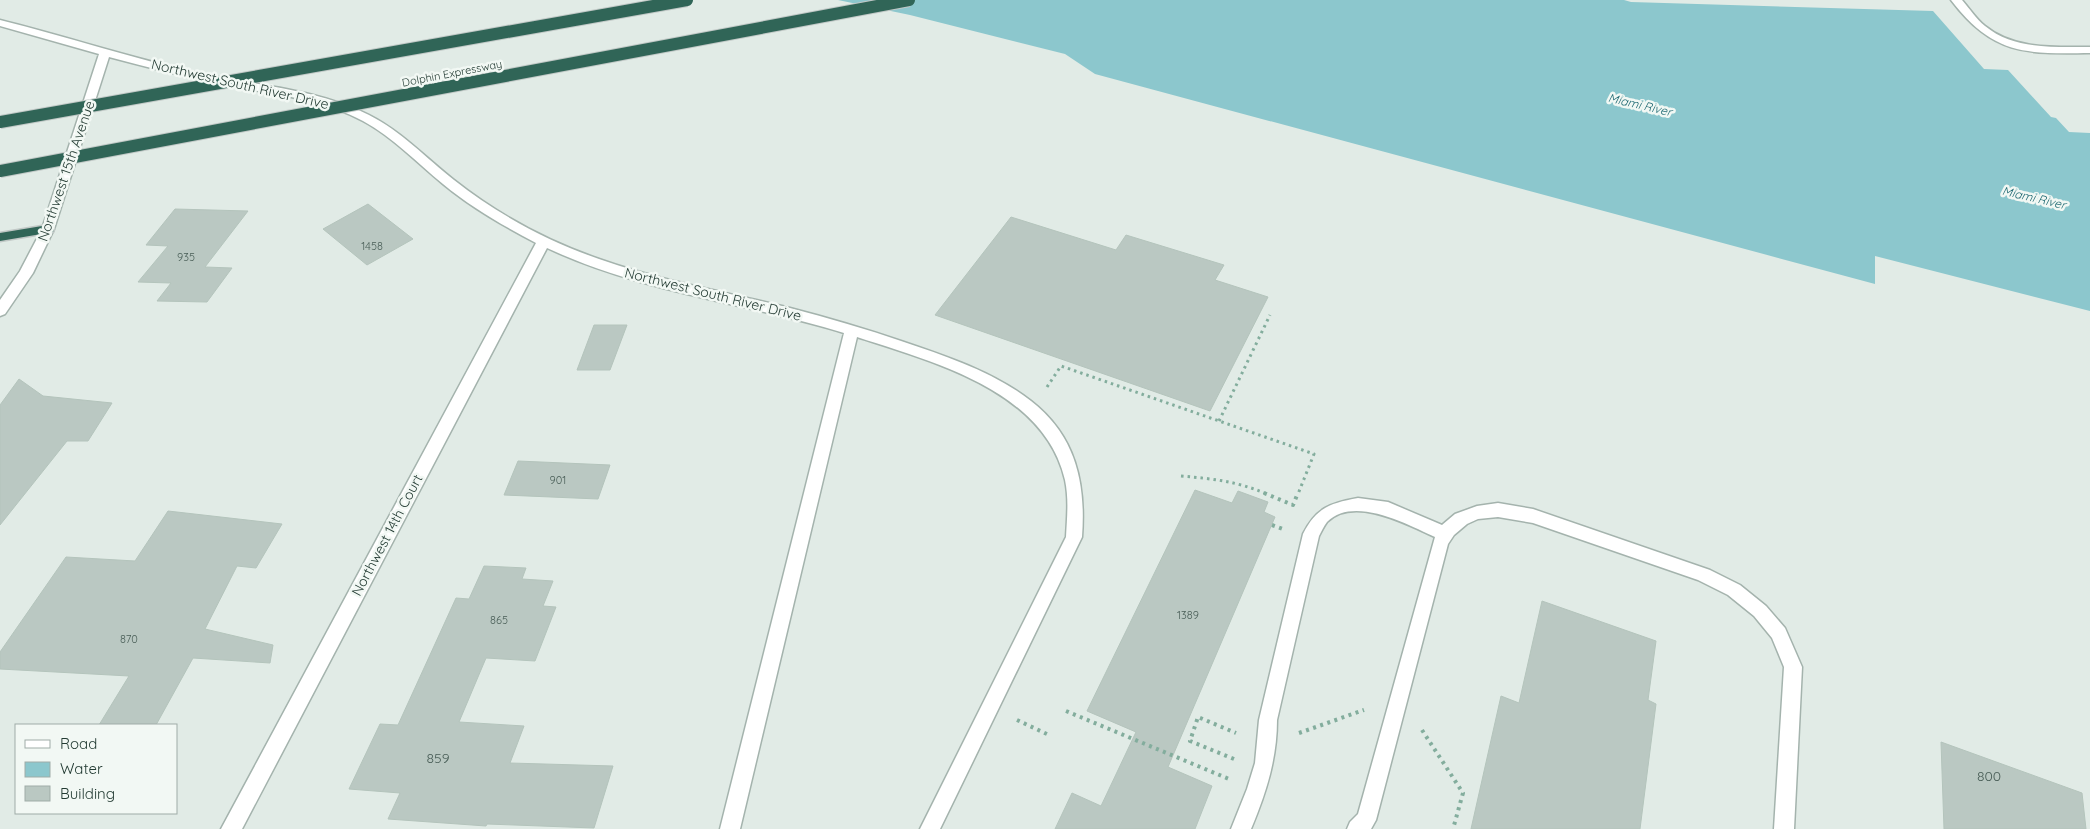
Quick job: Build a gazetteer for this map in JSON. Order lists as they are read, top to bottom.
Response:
{
  "streets": {
    "highway": ["Dolphin Expressway"],
    "street": ["Northwest South River Drive", "Northwest 15th Avenue", "Northwest 14th Court"]
  },
  "crossings": [
    ["Northwest South River Drive", "Northwest 15th Avenue"],
    ["Northwest South River Drive", "Northwest 14th Court"]
  ],
  "water": ["Miami River"],
  "house_numbers": [
    "1458",
    "935",
    "901",
    "1389",
    "865",
    "870",
    "859",
    "800"
  ],
  "legend": ["Road", "Water", "Building"]
}
